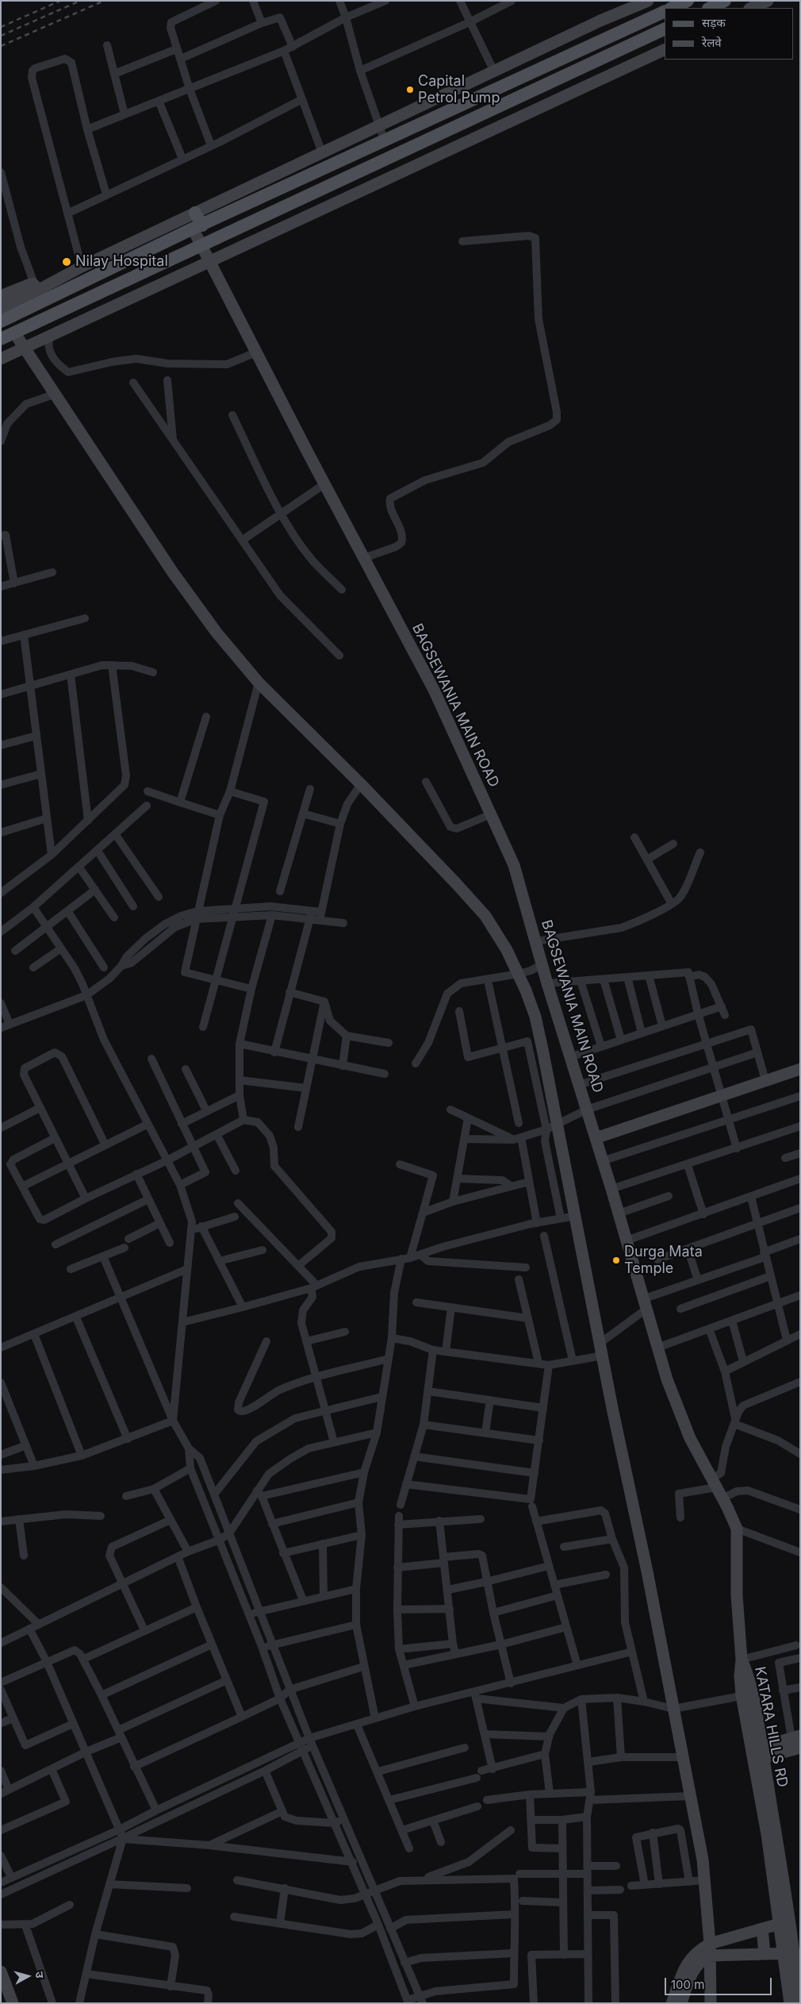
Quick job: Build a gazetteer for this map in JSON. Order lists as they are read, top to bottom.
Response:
{
  "streets": {
    "street": ["BAGSEWANIA MAIN ROAD", "KATARA HILLS RD"]
  },
  "crossings": [
    ["BAGSEWANIA MAIN ROAD", "KATARA HILLS RD"]
  ],
  "places": ["Capital Petrol Pump", "Nilay Hospital", "Durga Mata Temple"],
  "legend": ["सड़क", "रेलवे"],
  "scale_bar": "100 m",
  "north": "right"
}
